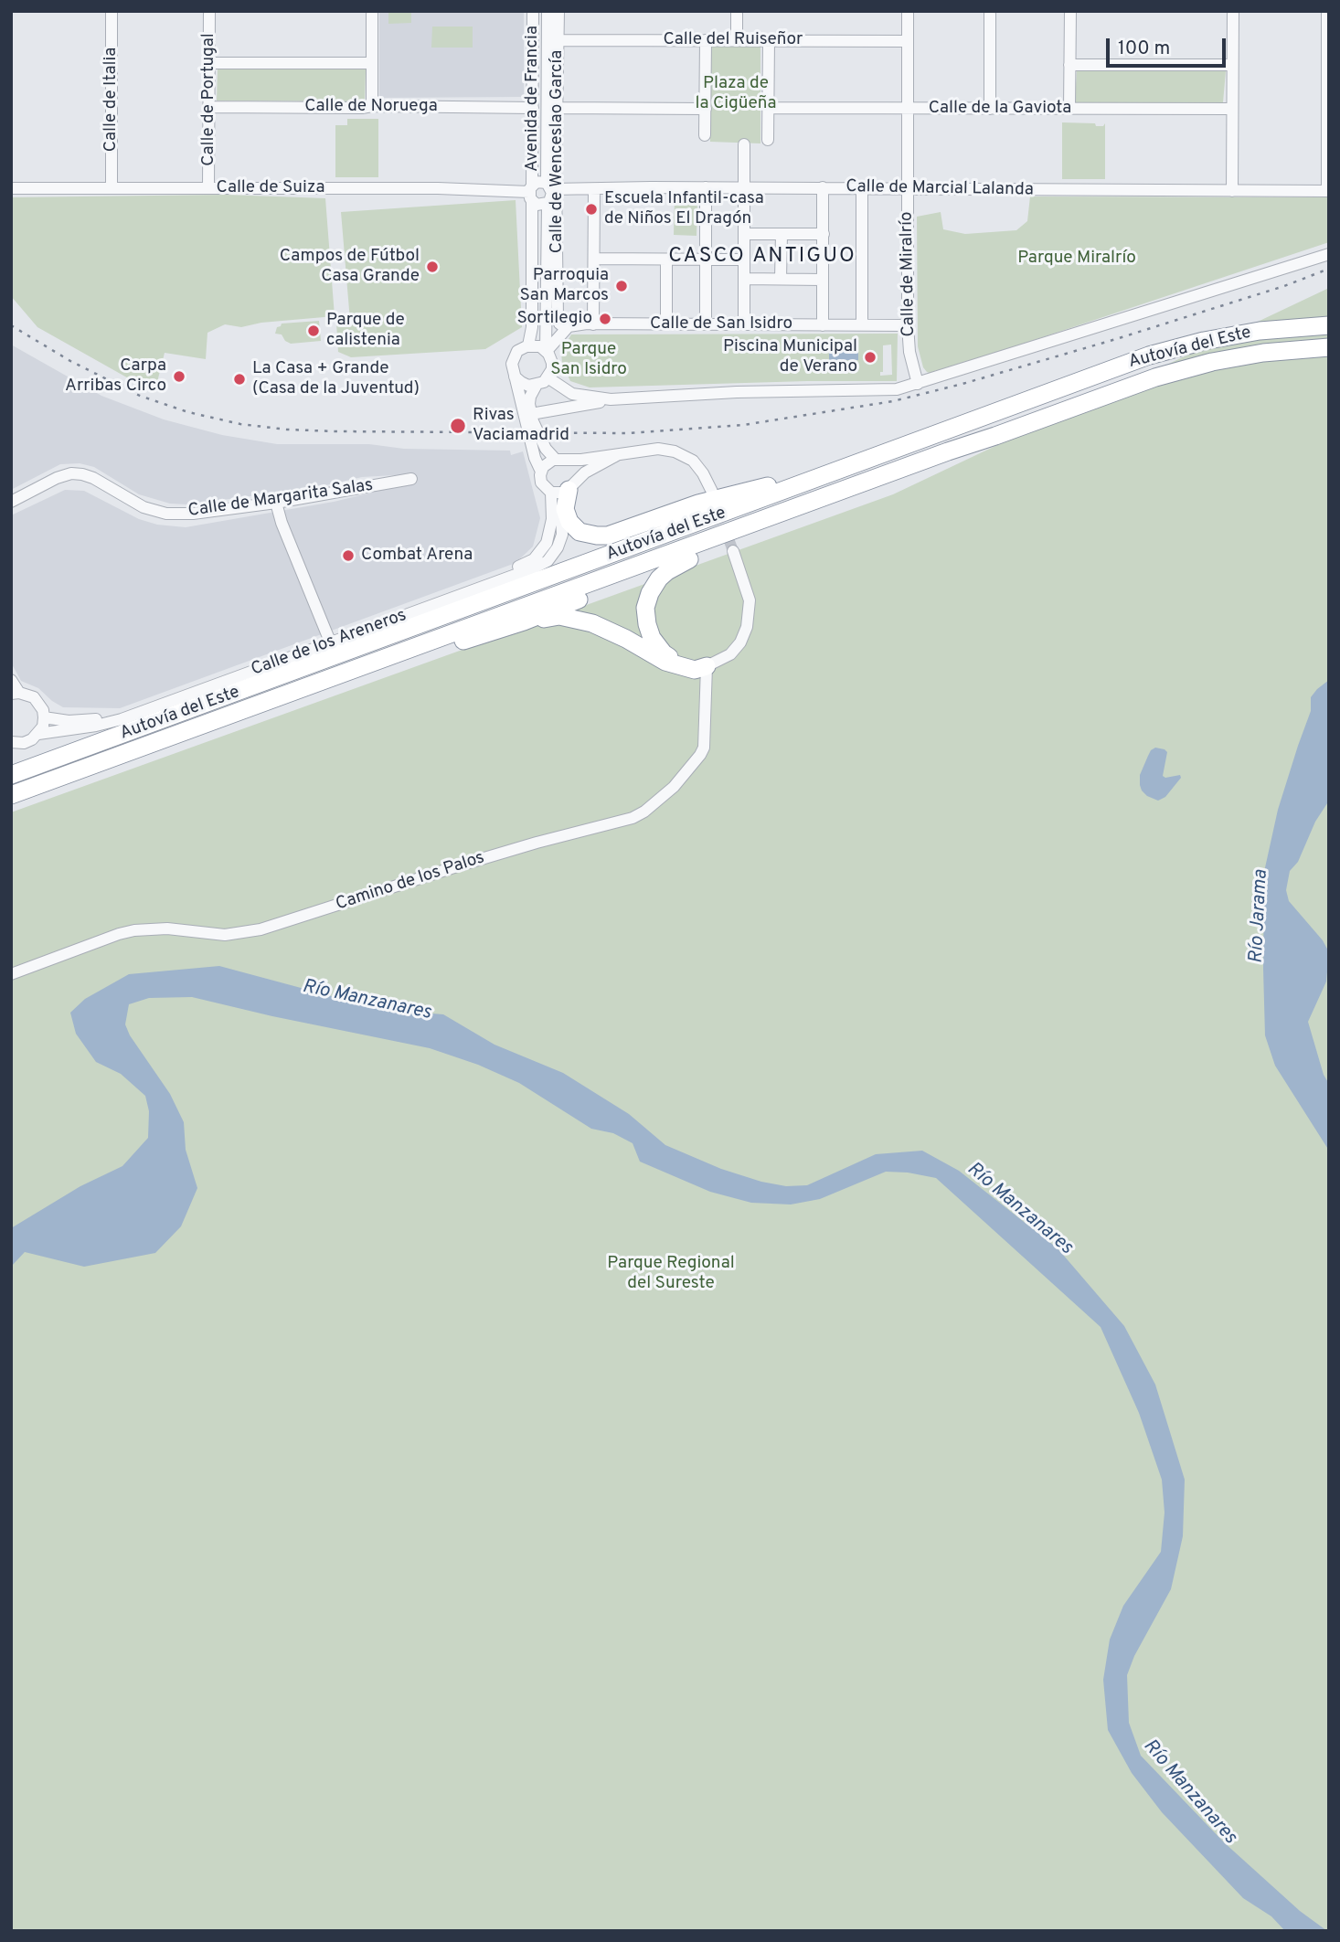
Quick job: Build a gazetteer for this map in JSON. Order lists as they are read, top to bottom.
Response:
{
  "streets": {
    "highway": ["Autovía del Este"],
    "street": [
      "Calle del Ruiseñor",
      "Avenida de Francia",
      "Calle de Italia",
      "Calle de Portugal",
      "Calle de Noruega",
      "Calle de la Gaviota",
      "Calle de Wenceslao García",
      "Calle de Suiza",
      "Calle de Marcial Lalanda",
      "Calle de Miralrío",
      "Calle de San Isidro",
      "Calle de Margarita Salas",
      "Calle de los Areneros",
      "Camino de los Palos"
    ]
  },
  "crossings": [
    ["Calle del Ruiseñor", "Calle de Wenceslao García"],
    ["Calle del Ruiseñor", "Calle de Miralrío"],
    ["Avenida de Francia", "Calle de Noruega"],
    ["Avenida de Francia", "Calle de Wenceslao García"],
    ["Avenida de Francia", "Calle de Suiza"],
    ["Avenida de Francia", "Calle de Marcial Lalanda"],
    ["Calle de Italia", "Calle de Suiza"],
    ["Calle de Portugal", "Calle de Noruega"],
    ["Calle de Portugal", "Calle de Suiza"],
    ["Calle de la Gaviota", "Calle de Miralrío"],
    ["Calle de Wenceslao García", "Calle de Suiza"],
    ["Calle de Wenceslao García", "Calle de Marcial Lalanda"],
    ["Calle de Wenceslao García", "Calle de San Isidro"],
    ["Calle de Suiza", "Calle de Marcial Lalanda"],
    ["Calle de Marcial Lalanda", "Calle de Miralrío"],
    ["Calle de Miralrío", "Calle de San Isidro"]
  ],
  "districts": ["CASCO ANTIGUO"],
  "water": ["Río Jarama", "Río Manzanares"],
  "parks": [
    "Plaza de la Cigüeña",
    "Parque Miralrío",
    "Parque San Isidro",
    "Parque Regional del Sureste"
  ],
  "places": [
    "Escuela Infantil-casa de Niños El Dragón",
    "Campos de Fútbol Casa Grande",
    "Parroquia San Marcos",
    "Sortilegio",
    "Parque de calistenia",
    "Piscina Municipal de Verano",
    "Carpa Arribas Circo",
    "La Casa + Grande (Casa de la Juventud)",
    "Rivas Vaciamadrid",
    "Combat Arena"
  ],
  "scale_bar": "100 m"
}
